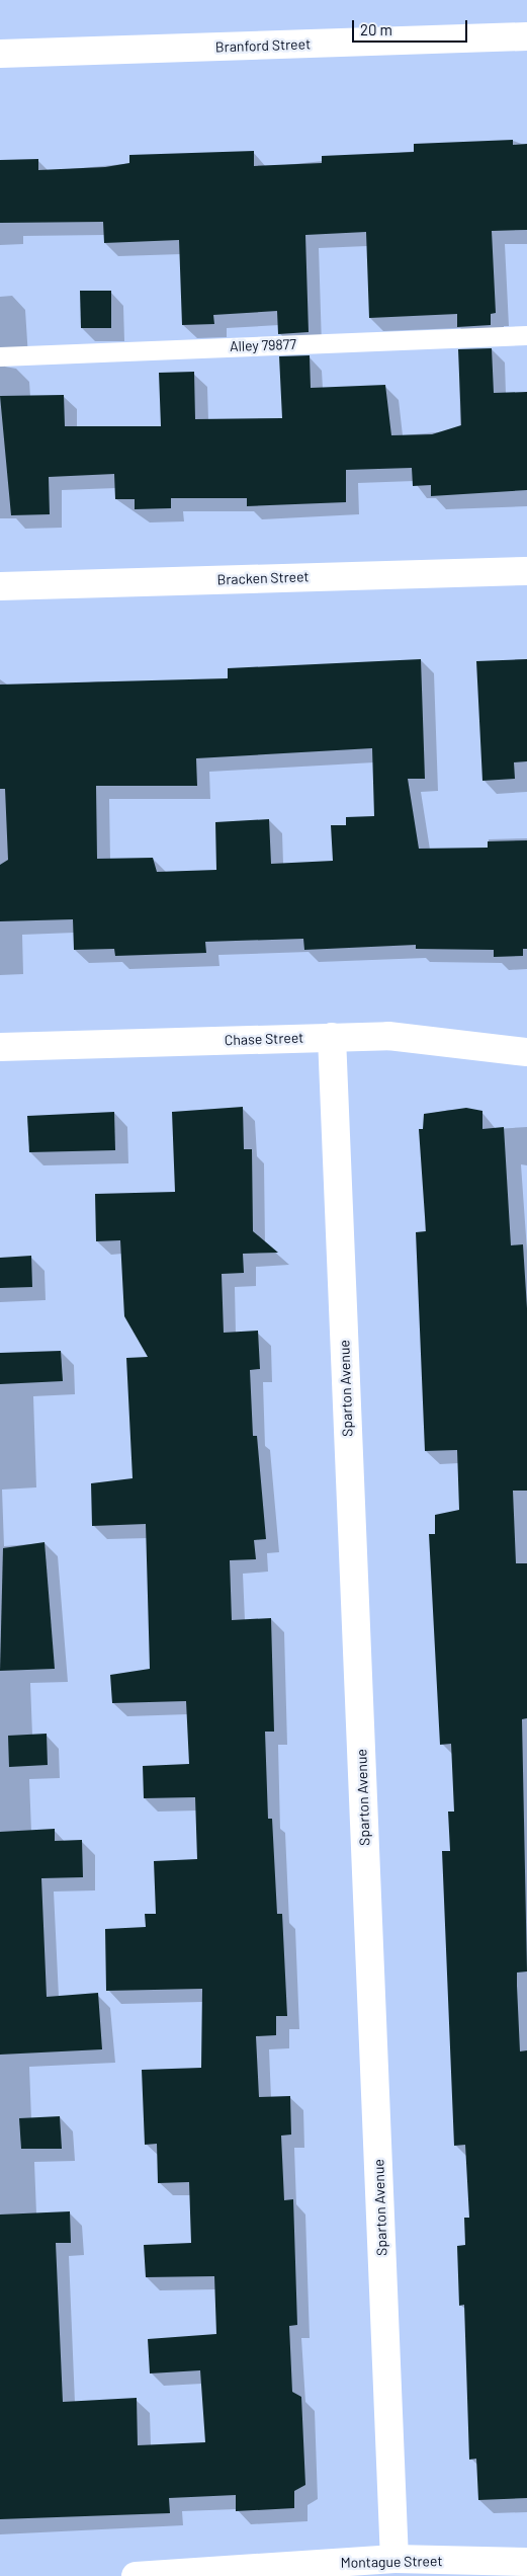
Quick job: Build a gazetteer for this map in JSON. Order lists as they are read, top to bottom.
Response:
{
  "streets": {
    "street": [
      "Branford Street",
      "Bracken Street",
      "Chase Street",
      "Sparton Avenue",
      "Montague Street"
    ],
    "lane": ["Alley 79877"]
  },
  "crossings": [
    ["Chase Street", "Sparton Avenue"],
    ["Sparton Avenue", "Montague Street"]
  ],
  "scale_bar": "20 m"
}
